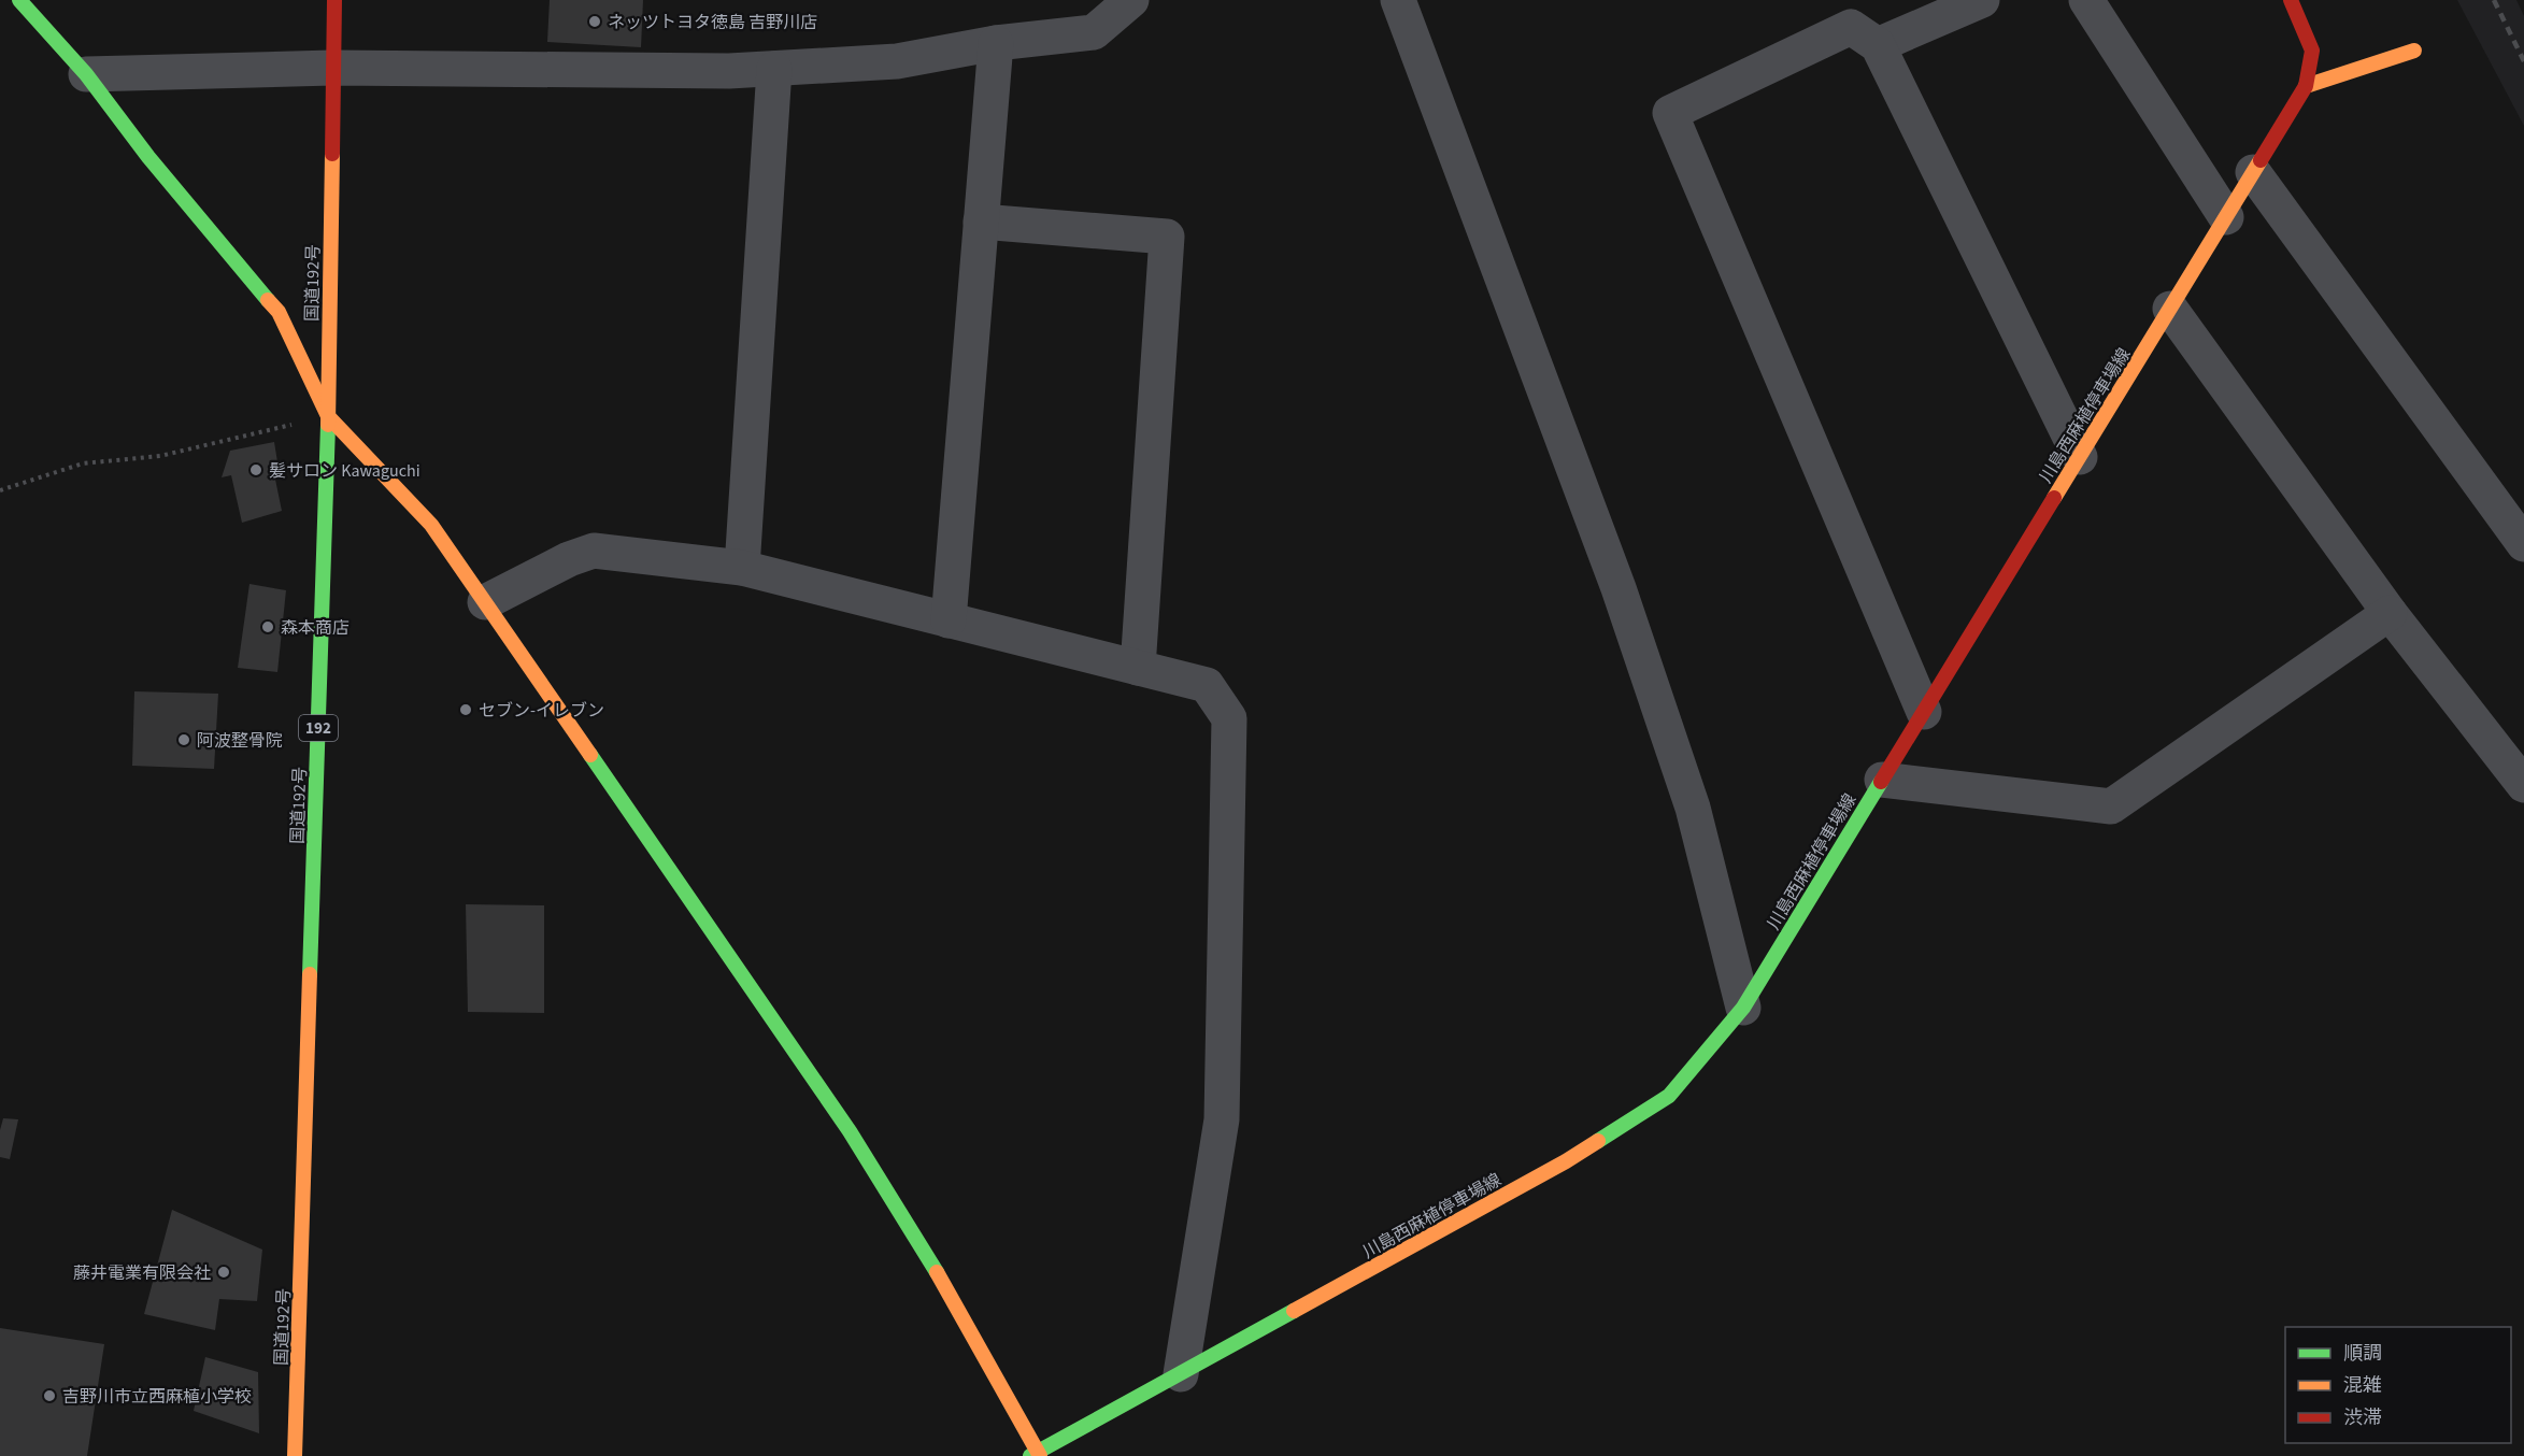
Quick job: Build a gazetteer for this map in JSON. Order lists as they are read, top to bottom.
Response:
{
  "streets": {
    "main road": ["国道192号", "川島西麻植停車場線", "192"]
  },
  "places": [
    "ネッツトヨタ徳島 吉野川店",
    "髪サロン Kawaguchi",
    "森本商店",
    "セブン-イレブン",
    "阿波整骨院",
    "藤井電業有限会社",
    "吉野川市立西麻植小学校"
  ],
  "legend": ["順調", "混雑", "渋滞"]
}
